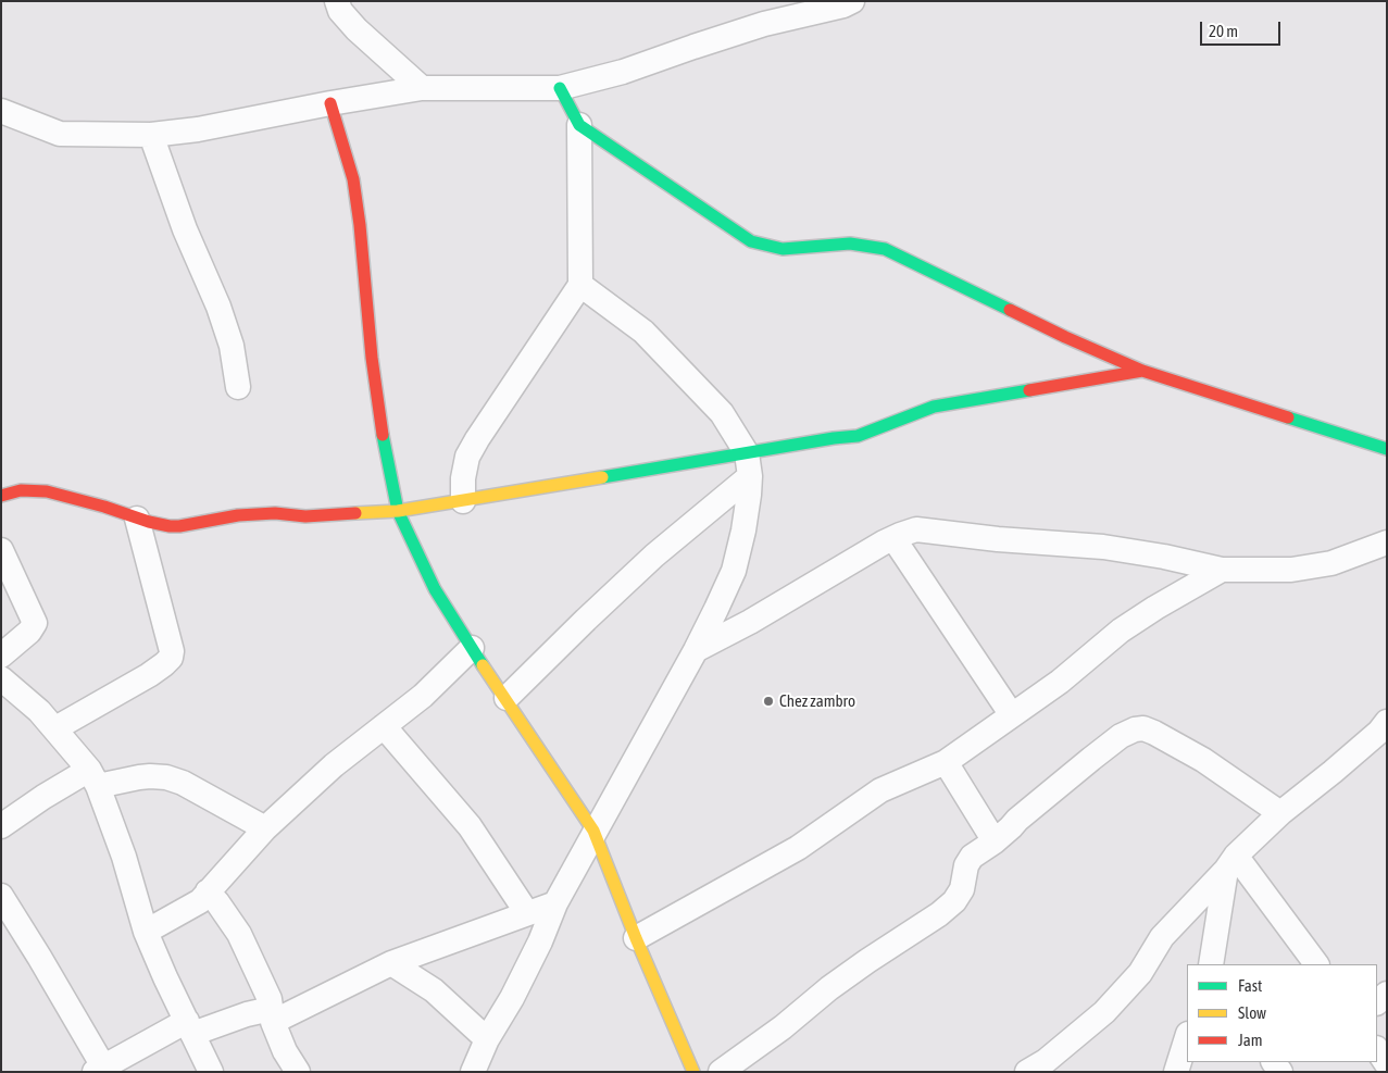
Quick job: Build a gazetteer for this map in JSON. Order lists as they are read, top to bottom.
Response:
{
  "places": ["Chez zambro"],
  "legend": ["Fast", "Slow", "Jam"],
  "scale_bar": "20 m"
}
